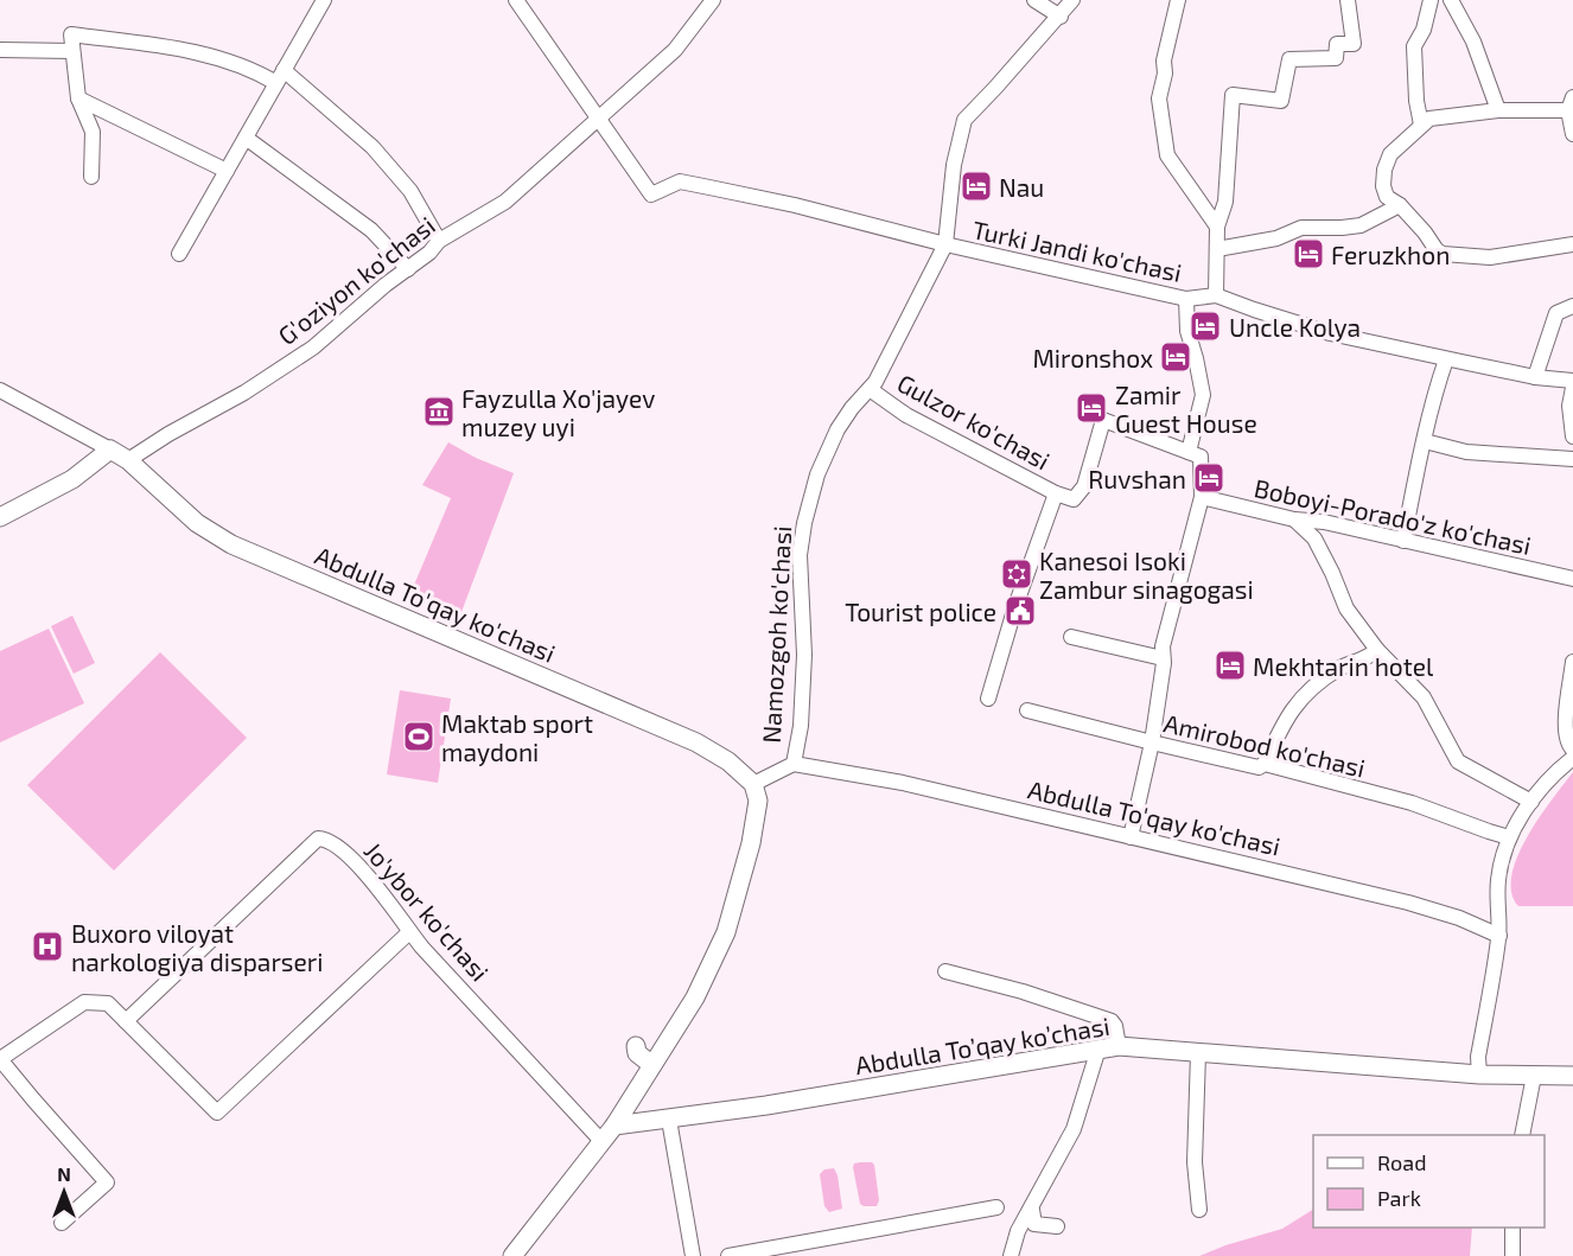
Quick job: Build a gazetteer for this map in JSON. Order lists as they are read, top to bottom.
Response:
{
  "streets": {
    "street": [
      "Turki Jandi ko'chasi",
      "G'oziyon ko'chasi",
      "Gulzor ko'chasi",
      "Boboyi-Porado'z ko'chasi",
      "Abdulla To'qay ko'chasi",
      "Namozgoh ko'chasi",
      "Amirobod ko'chasi",
      "Jo'ybor ko'chasi",
      "Abdulla To’qay ko’chasi"
    ]
  },
  "crossings": [
    ["Turki Jandi ko'chasi", "G'oziyon ko'chasi"],
    ["Turki Jandi ko'chasi", "Namozgoh ko'chasi"],
    ["G'oziyon ko'chasi", "Abdulla To'qay ko'chasi"],
    ["Gulzor ko'chasi", "Namozgoh ko'chasi"],
    ["Abdulla To'qay ko'chasi", "Namozgoh ko'chasi"]
  ],
  "places": {
    "hotel": [
      "Nau",
      "Feruzkhon",
      "Uncle Kolya",
      "Mironshox",
      "Zamir Guest House",
      "Ruvshan",
      "Mekhtarin hotel"
    ],
    "museum": ["Fayzulla Xo'jayev muzey uyi"],
    "synagogue": ["Kanesoi Isoki Zambur sinagogasi"],
    "public building": ["Tourist police"],
    "sports": ["Maktab sport maydoni"],
    "hospital": ["Buxoro viloyat narkologiya disparseri"]
  },
  "legend": ["Road", "Park"],
  "north": "top"
}
